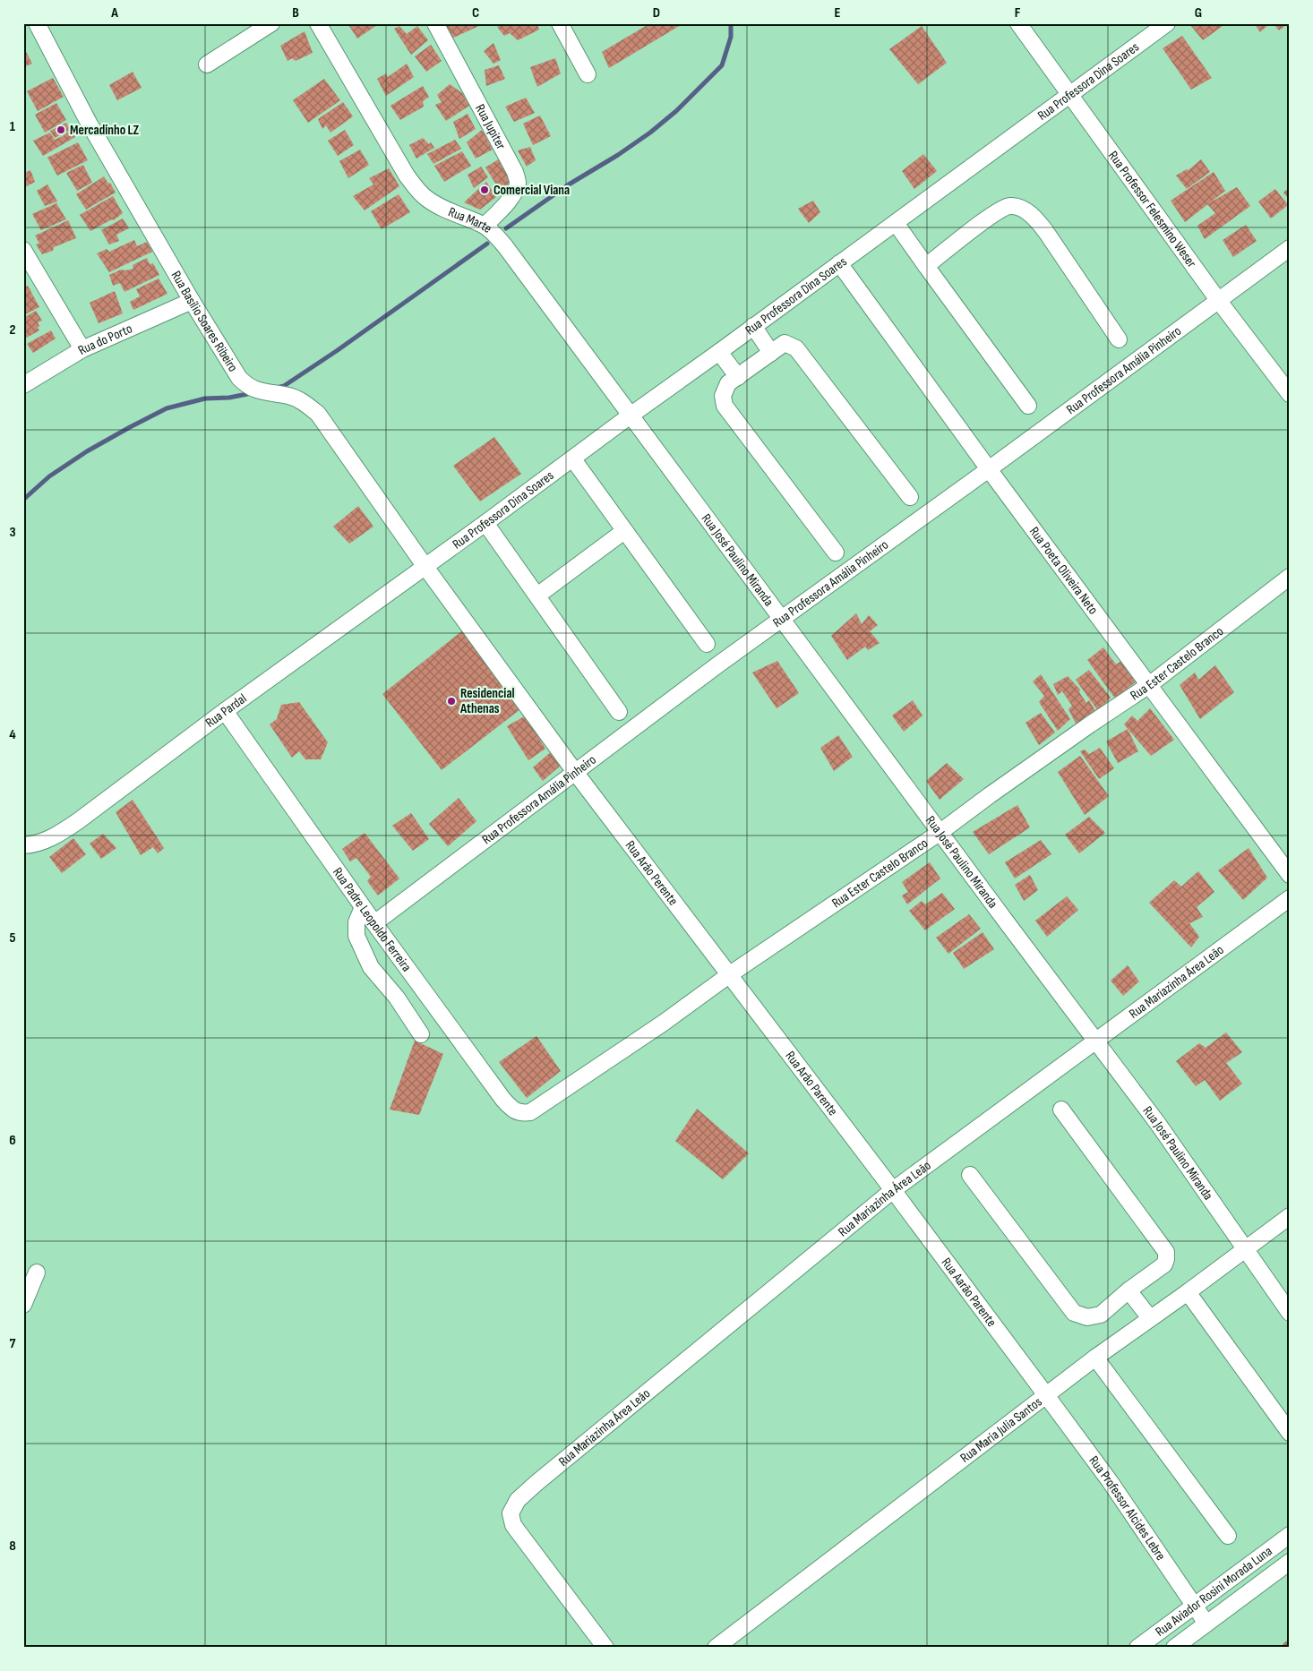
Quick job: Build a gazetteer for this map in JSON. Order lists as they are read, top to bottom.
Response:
{
  "streets": {
    "street": [
      "Rua Professora Dina Soares",
      "Rua Jupiter",
      "Rua Professor Felesmino Weser",
      "Rua Marte",
      "Rua Basílio Soares Ribeiro",
      "Rua do Porto",
      "Rua Professora Amália Pinheiro",
      "Rua José Paulino Miranda",
      "Rua Poeta Oliveira Neto",
      "Rua Ester Castelo Branco",
      "Rua Pardal",
      "Rua Arão Perente",
      "Rua Padre Leopoldo Ferreira",
      "Rua Mariazinha Área Leão",
      "Rua Arão Parente",
      "Rua Aarão Parente",
      "Rua Maria Julia Santos",
      "Rua Professor Alcides Lebre",
      "Rua Aviador Rosini Morada Luna"
    ]
  },
  "crossings": [
    ["Rua Professora Dina Soares", "Rua Professor Felesmino Weser"],
    ["Rua Professora Dina Soares", "Rua Marte"],
    ["Rua Professora Dina Soares", "Rua Basílio Soares Ribeiro"],
    ["Rua Professora Dina Soares", "Rua José Paulino Miranda"],
    ["Rua Professora Dina Soares", "Rua Poeta Oliveira Neto"],
    ["Rua Professora Dina Soares", "Rua Pardal"],
    ["Rua Jupiter", "Rua Marte"],
    ["Rua Professor Felesmino Weser", "Rua Professora Amália Pinheiro"],
    ["Rua Marte", "Rua José Paulino Miranda"],
    ["Rua Basílio Soares Ribeiro", "Rua do Porto"],
    ["Rua Basílio Soares Ribeiro", "Rua Pardal"],
    ["Rua Professora Amália Pinheiro", "Rua José Paulino Miranda"],
    ["Rua Professora Amália Pinheiro", "Rua Poeta Oliveira Neto"],
    ["Rua Professora Amália Pinheiro", "Rua Arão Perente"],
    ["Rua Professora Amália Pinheiro", "Rua Padre Leopoldo Ferreira"],
    ["Rua José Paulino Miranda", "Rua Ester Castelo Branco"],
    ["Rua José Paulino Miranda", "Rua Mariazinha Área Leão"],
    ["Rua José Paulino Miranda", "Rua Maria Julia Santos"],
    ["Rua Poeta Oliveira Neto", "Rua Ester Castelo Branco"],
    ["Rua Ester Castelo Branco", "Rua Arão Perente"],
    ["Rua Ester Castelo Branco", "Rua Padre Leopoldo Ferreira"],
    ["Rua Ester Castelo Branco", "Rua Arão Parente"],
    ["Rua Pardal", "Rua Padre Leopoldo Ferreira"],
    ["Rua Arão Perente", "Rua Arão Parente"],
    ["Rua Mariazinha Área Leão", "Rua Arão Parente"],
    ["Rua Mariazinha Área Leão", "Rua Aarão Parente"],
    ["Rua Arão Parente", "Rua Aarão Parente"],
    ["Rua Aarão Parente", "Rua Maria Julia Santos"],
    ["Rua Aarão Parente", "Rua Professor Alcides Lebre"],
    ["Rua Maria Julia Santos", "Rua Professor Alcides Lebre"],
    ["Rua Professor Alcides Lebre", "Rua Aviador Rosini Morada Luna"]
  ],
  "places": ["Mercadinho LZ", "Comercial Viana", "Residencial Athenas"],
  "grid": {
    "columns": [
      "A",
      "B",
      "C",
      "D",
      "E",
      "F",
      "G"
    ],
    "rows": [
      "1",
      "2",
      "3",
      "4",
      "5",
      "6",
      "7",
      "8"
    ]
  }
}
